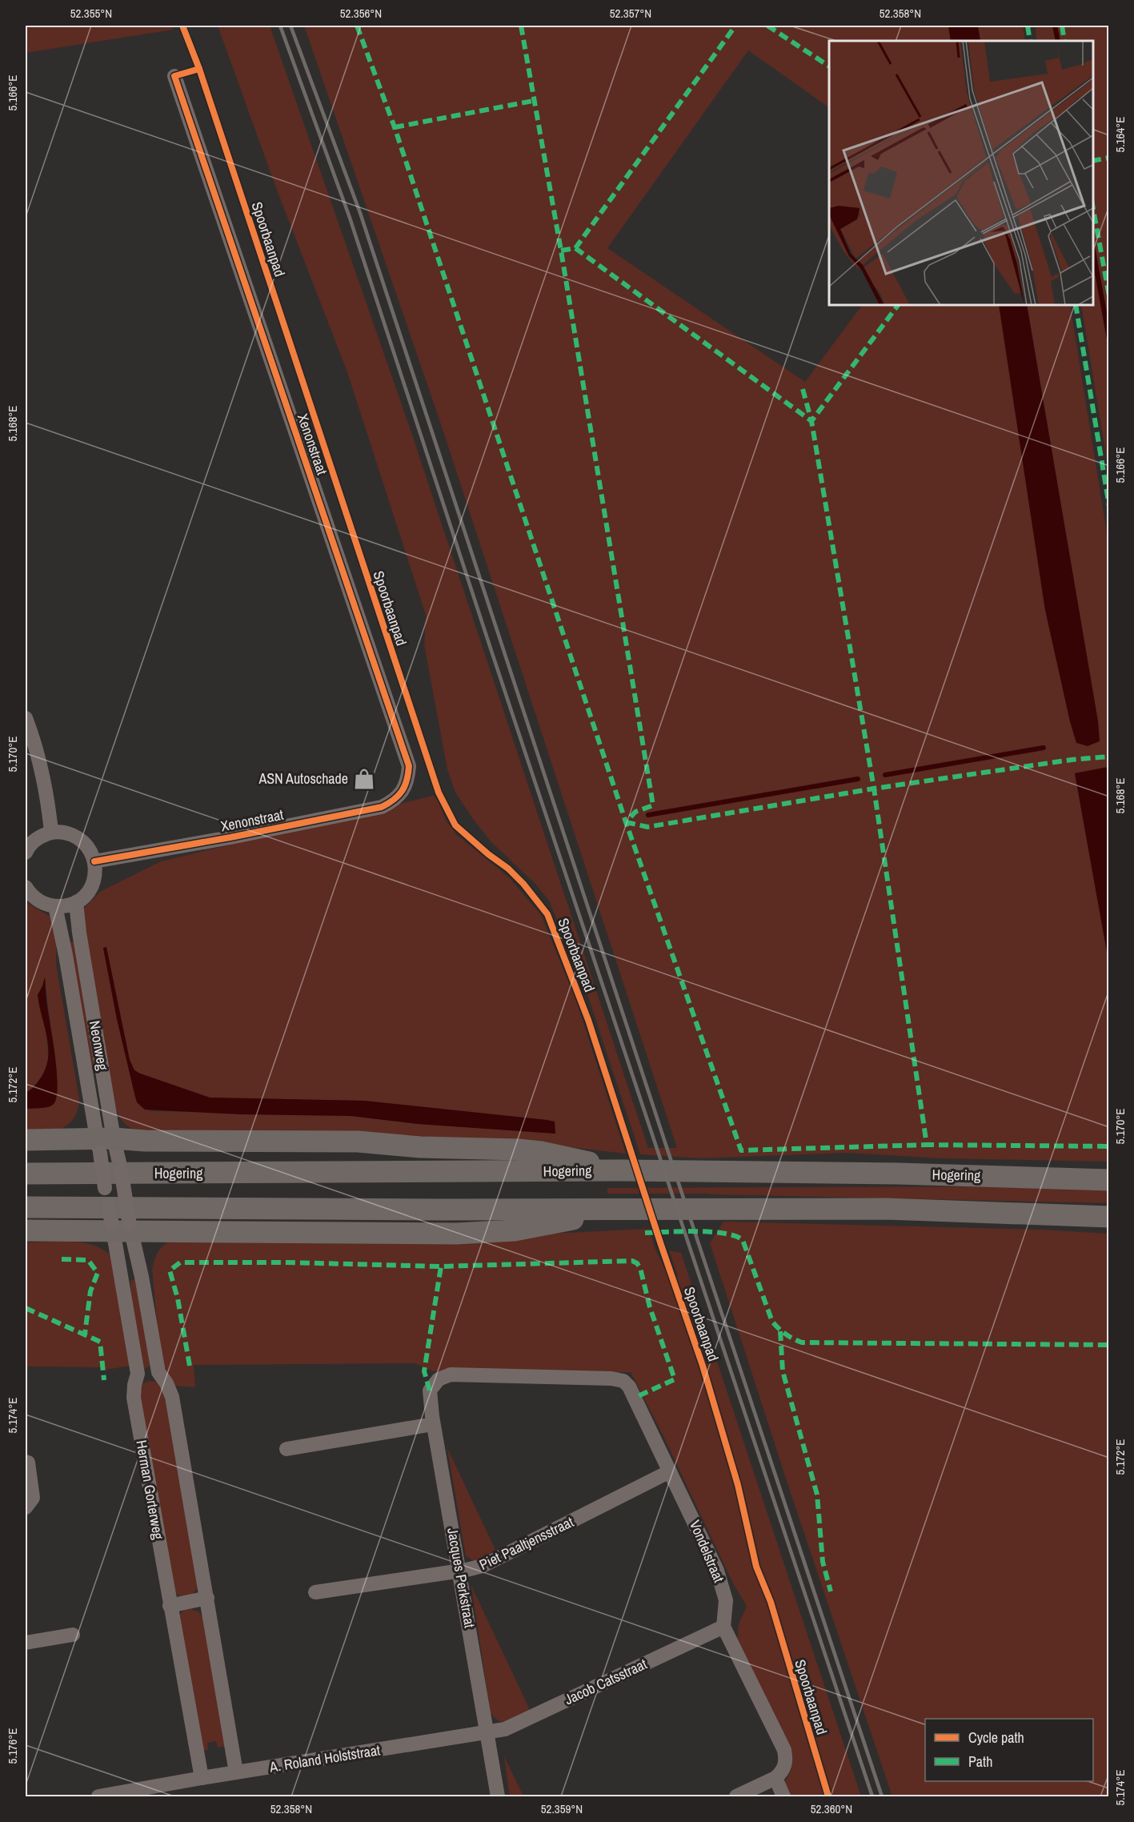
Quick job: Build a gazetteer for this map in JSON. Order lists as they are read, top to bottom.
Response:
{
  "streets": {
    "highway": ["Hogering"],
    "street": [
      "Xenonstraat",
      "Neonweg",
      "Herman Gorterweg",
      "Piet Paaltjensstraat",
      "Vondelstraat",
      "Jacques Perkstraat",
      "Jacob Catsstraat",
      "A. Roland Holststraat"
    ],
    "cycle path": ["Spoorbaanpad"]
  },
  "crossings": [
    ["Neonweg", "Herman Gorterweg"],
    ["Herman Gorterweg", "A. Roland Holststraat"],
    ["Piet Paaltjensstraat", "Vondelstraat"],
    ["Piet Paaltjensstraat", "Jacques Perkstraat"],
    ["Vondelstraat", "Jacques Perkstraat"],
    ["Vondelstraat", "Jacob Catsstraat"],
    ["Jacques Perkstraat", "Jacob Catsstraat"],
    ["Jacques Perkstraat", "A. Roland Holststraat"],
    ["Jacob Catsstraat", "A. Roland Holststraat"]
  ],
  "places": {
    "shop": ["ASN Autoschade"]
  },
  "legend": ["Cycle path", "Path"],
  "coordinates": [
    "52.355°N",
    "52.356°N",
    "52.357°N",
    "52.358°N",
    "5.166°E",
    "5.164°E",
    "5.168°E",
    "5.170°E",
    "5.172°E",
    "5.174°E",
    "5.176°E",
    "52.359°N",
    "52.360°N"
  ]
}
